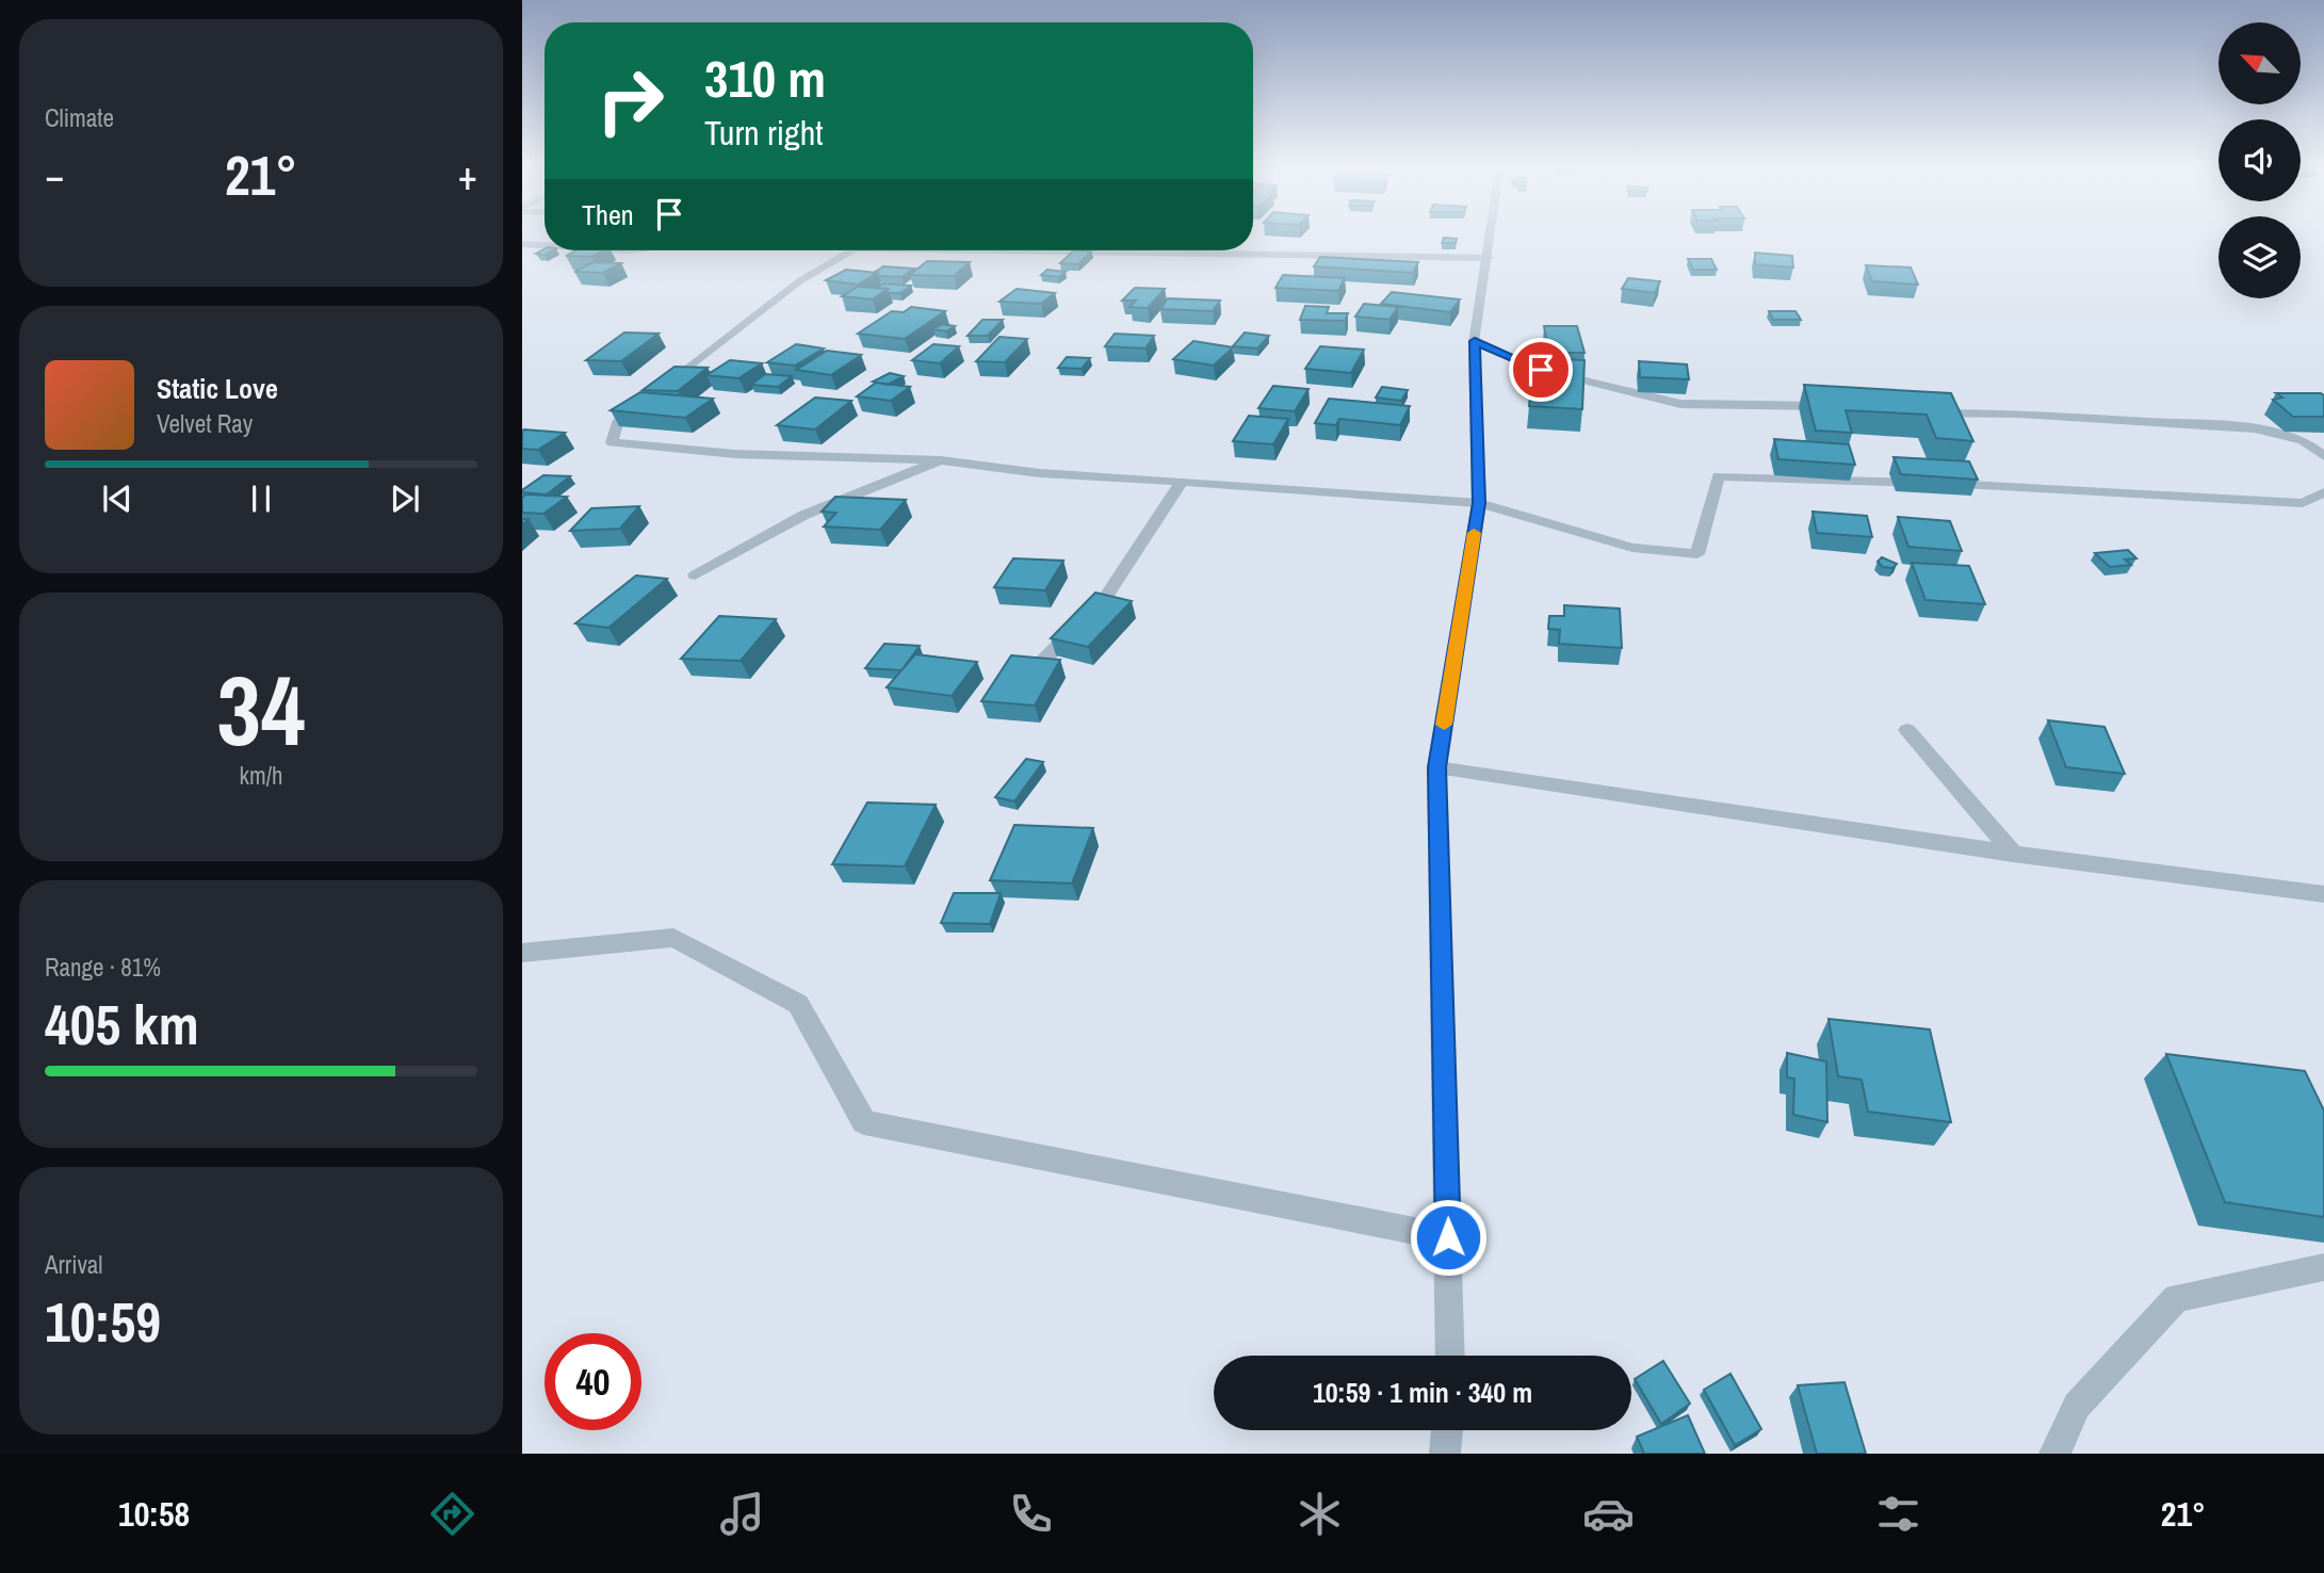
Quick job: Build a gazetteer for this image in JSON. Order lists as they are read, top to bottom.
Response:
{
  "north": "top left",
  "page": {
    "tile": [
      "Climate",
      ["34", "km/h"],
      ["Range · 81%", "405 km"],
      ["Arrival", "10:59"]
    ],
    "turn": ["310 m", "Turn right"],
    "heat": ["−", "21°", "+"],
    "then": "Then",
    "song": ["Static Love", "Velvet Ray"],
    "limit": "40",
    "trip": "10:59 · 1 min · 340 m",
    "tabs": ["10:58", "21°"]
  }
}
